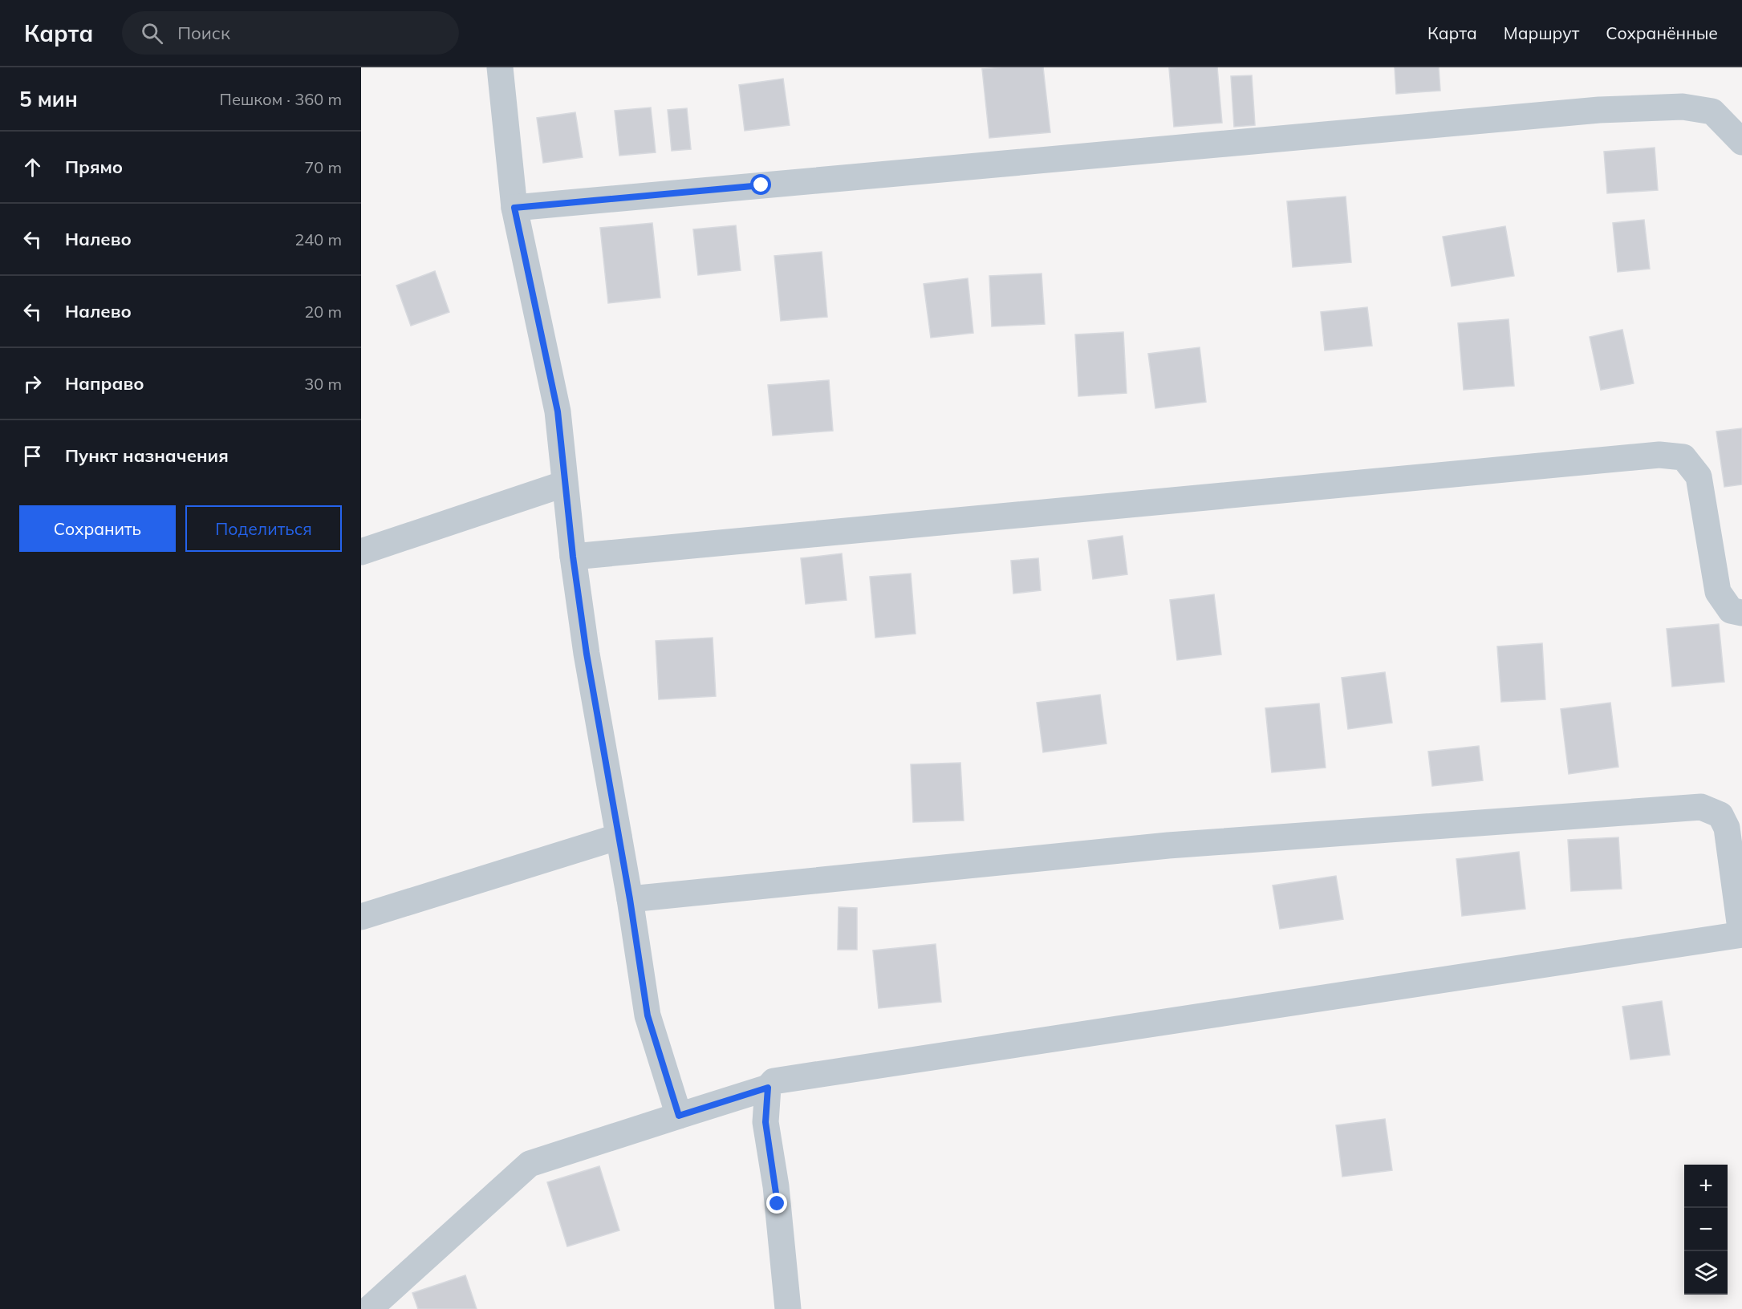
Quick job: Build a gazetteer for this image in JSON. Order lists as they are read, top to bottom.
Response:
{
  "page": {
    "header": "Карта",
    "search": "Поиск",
    "nav": ["Карта", "Маршрут", "Сохранённые"],
    "heading": ["5 мин", "Пешком · 360 m"],
    "list": [
      ["Прямо", "70 m"],
      ["Налево", "240 m"],
      ["Налево", "20 m"],
      ["Направо", "30 m"],
      "Пункт назначения"
    ],
    "buttons": ["Сохранить", "Поделиться"],
    "map_buttons": ["+", "−"]
  }
}
